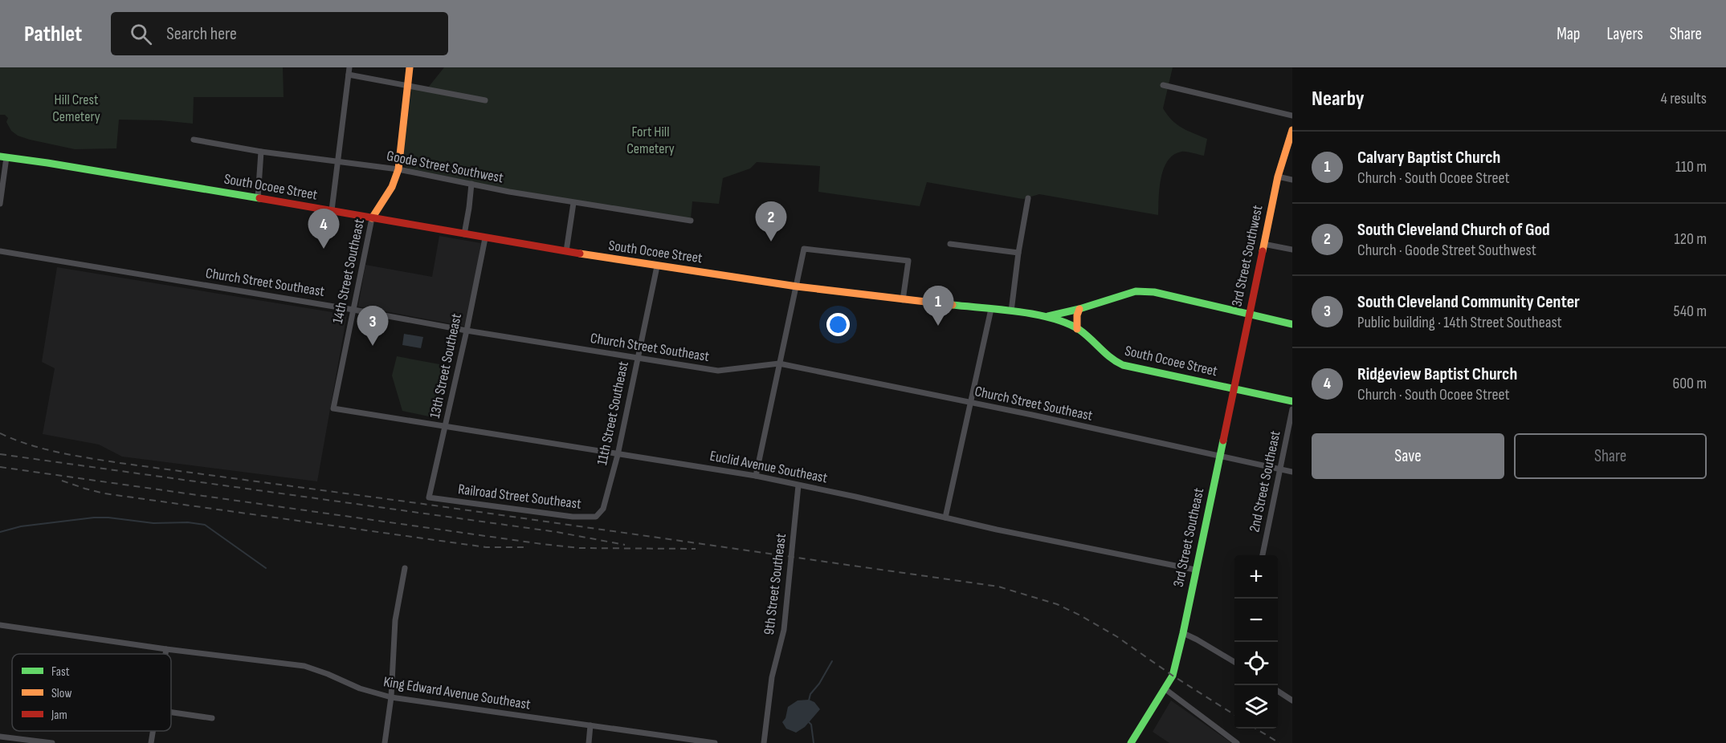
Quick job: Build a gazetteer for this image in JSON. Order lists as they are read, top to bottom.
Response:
{
  "streets": {
    "street": [
      "Goode Street Southwest",
      "South Ocoee Street",
      "3rd Street Southwest",
      "14th Street Southeast",
      "Church Street Southeast",
      "13th Street Southeast",
      "11th Street Southeast",
      "Euclid Avenue Southeast",
      "2nd Street Southeast",
      "Railroad Street Southeast",
      "3rd Street Southeast",
      "9th Street Southeast",
      "King Edward Avenue Southeast"
    ]
  },
  "crossings": [
    ["Goode Street Southwest", "14th Street Southeast"],
    ["South Ocoee Street", "3rd Street Southwest"],
    ["South Ocoee Street", "14th Street Southeast"],
    ["South Ocoee Street", "13th Street Southeast"],
    ["South Ocoee Street", "11th Street Southeast"],
    ["South Ocoee Street", "3rd Street Southeast"],
    ["3rd Street Southwest", "3rd Street Southeast"],
    ["14th Street Southeast", "Church Street Southeast"],
    ["14th Street Southeast", "Euclid Avenue Southeast"],
    ["Church Street Southeast", "13th Street Southeast"],
    ["Church Street Southeast", "11th Street Southeast"],
    ["Church Street Southeast", "2nd Street Southeast"],
    ["Church Street Southeast", "3rd Street Southeast"],
    ["13th Street Southeast", "Euclid Avenue Southeast"],
    ["13th Street Southeast", "Railroad Street Southeast"],
    ["11th Street Southeast", "Euclid Avenue Southeast"],
    ["11th Street Southeast", "Railroad Street Southeast"],
    ["Euclid Avenue Southeast", "3rd Street Southeast"],
    ["Euclid Avenue Southeast", "9th Street Southeast"]
  ],
  "parks": ["Hill Crest Cemetery", "Fort Hill Cemetery"],
  "legend": ["Fast", "Slow", "Jam"],
  "page": {
    "header": "Pathlet",
    "search": "Search here",
    "nav": ["Map", "Layers", "Share"],
    "heading": ["Nearby", "4 results"],
    "list": [
      {
        "mark": "1",
        "name": "Calvary Baptist Church",
        "note": "Church · South Ocoee Street",
        "value": "110 m"
      },
      {
        "mark": "2",
        "name": "South Cleveland Church of God",
        "note": "Church · Goode Street Southwest",
        "value": "120 m"
      },
      {
        "mark": "3",
        "name": "South Cleveland Community Center",
        "note": "Public building · 14th Street Southeast",
        "value": "540 m"
      },
      {
        "mark": "4",
        "name": "Ridgeview Baptist Church",
        "note": "Church · South Ocoee Street",
        "value": "600 m"
      }
    ],
    "pins": [
      "2",
      "4",
      "1",
      "3"
    ],
    "buttons": ["Save", "Share"],
    "map_buttons": ["+", "−"]
  }
}
